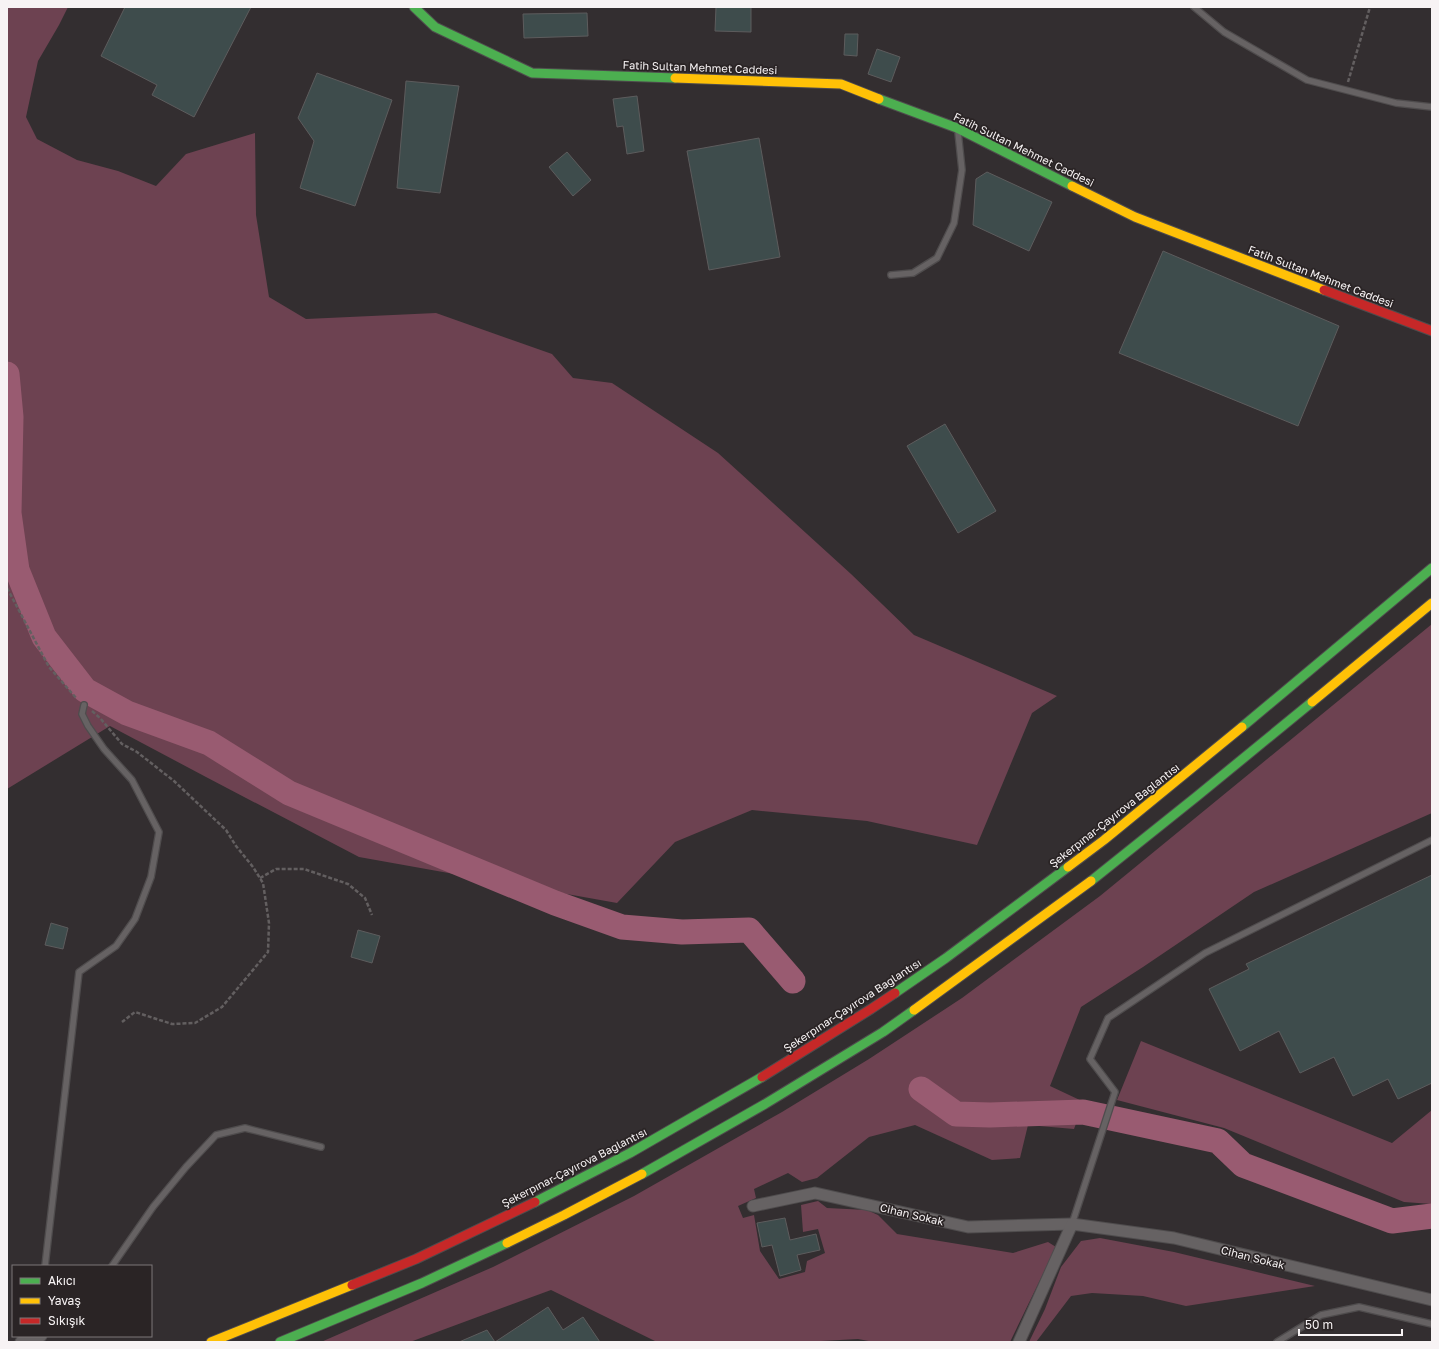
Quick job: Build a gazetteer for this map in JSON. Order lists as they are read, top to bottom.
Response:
{
  "streets": {
    "main road": ["Fatih Sultan Mehmet Caddesi", "Şekerpınar-Çayırova Bağlantısı"],
    "street": ["Cihan Sokak"]
  },
  "legend": ["Akıcı", "Yavaş", "Sıkışık"],
  "scale_bar": "50 m"
}
